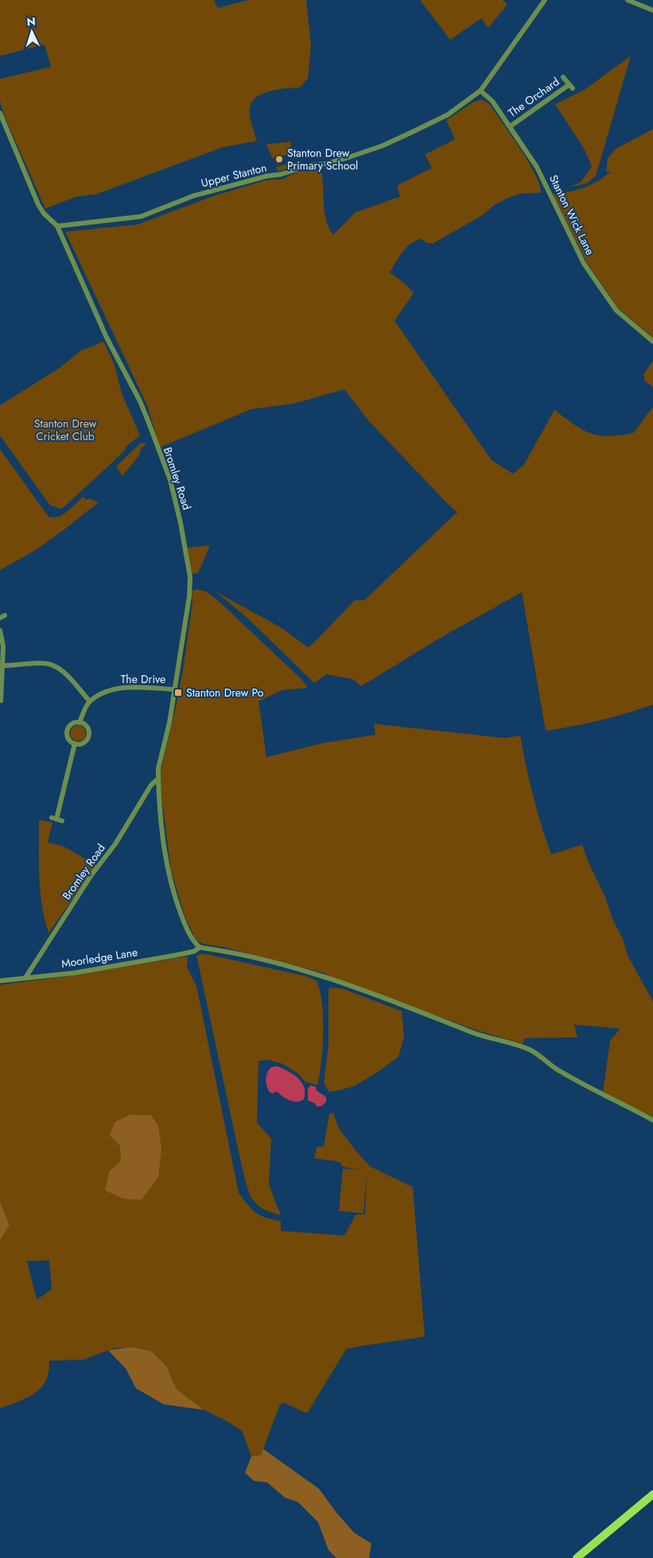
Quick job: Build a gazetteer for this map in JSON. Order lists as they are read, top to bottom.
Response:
{
  "streets": {
    "street": [
      "The Orchard",
      "Upper Stanton",
      "Stanton Wick Lane",
      "Bromley Road",
      "The Drive",
      "Moorledge Lane"
    ]
  },
  "crossings": [
    ["The Orchard", "Stanton Wick Lane"],
    ["Upper Stanton", "Stanton Wick Lane"],
    ["Upper Stanton", "Bromley Road"],
    ["Bromley Road", "The Drive"],
    ["Bromley Road", "Moorledge Lane"]
  ],
  "parks": ["Stanton Drew Cricket Club"],
  "places": {
    "other": ["Stanton Drew Primary School"],
    "transit": ["Stanton Drew Po"]
  },
  "north": "top"
}
